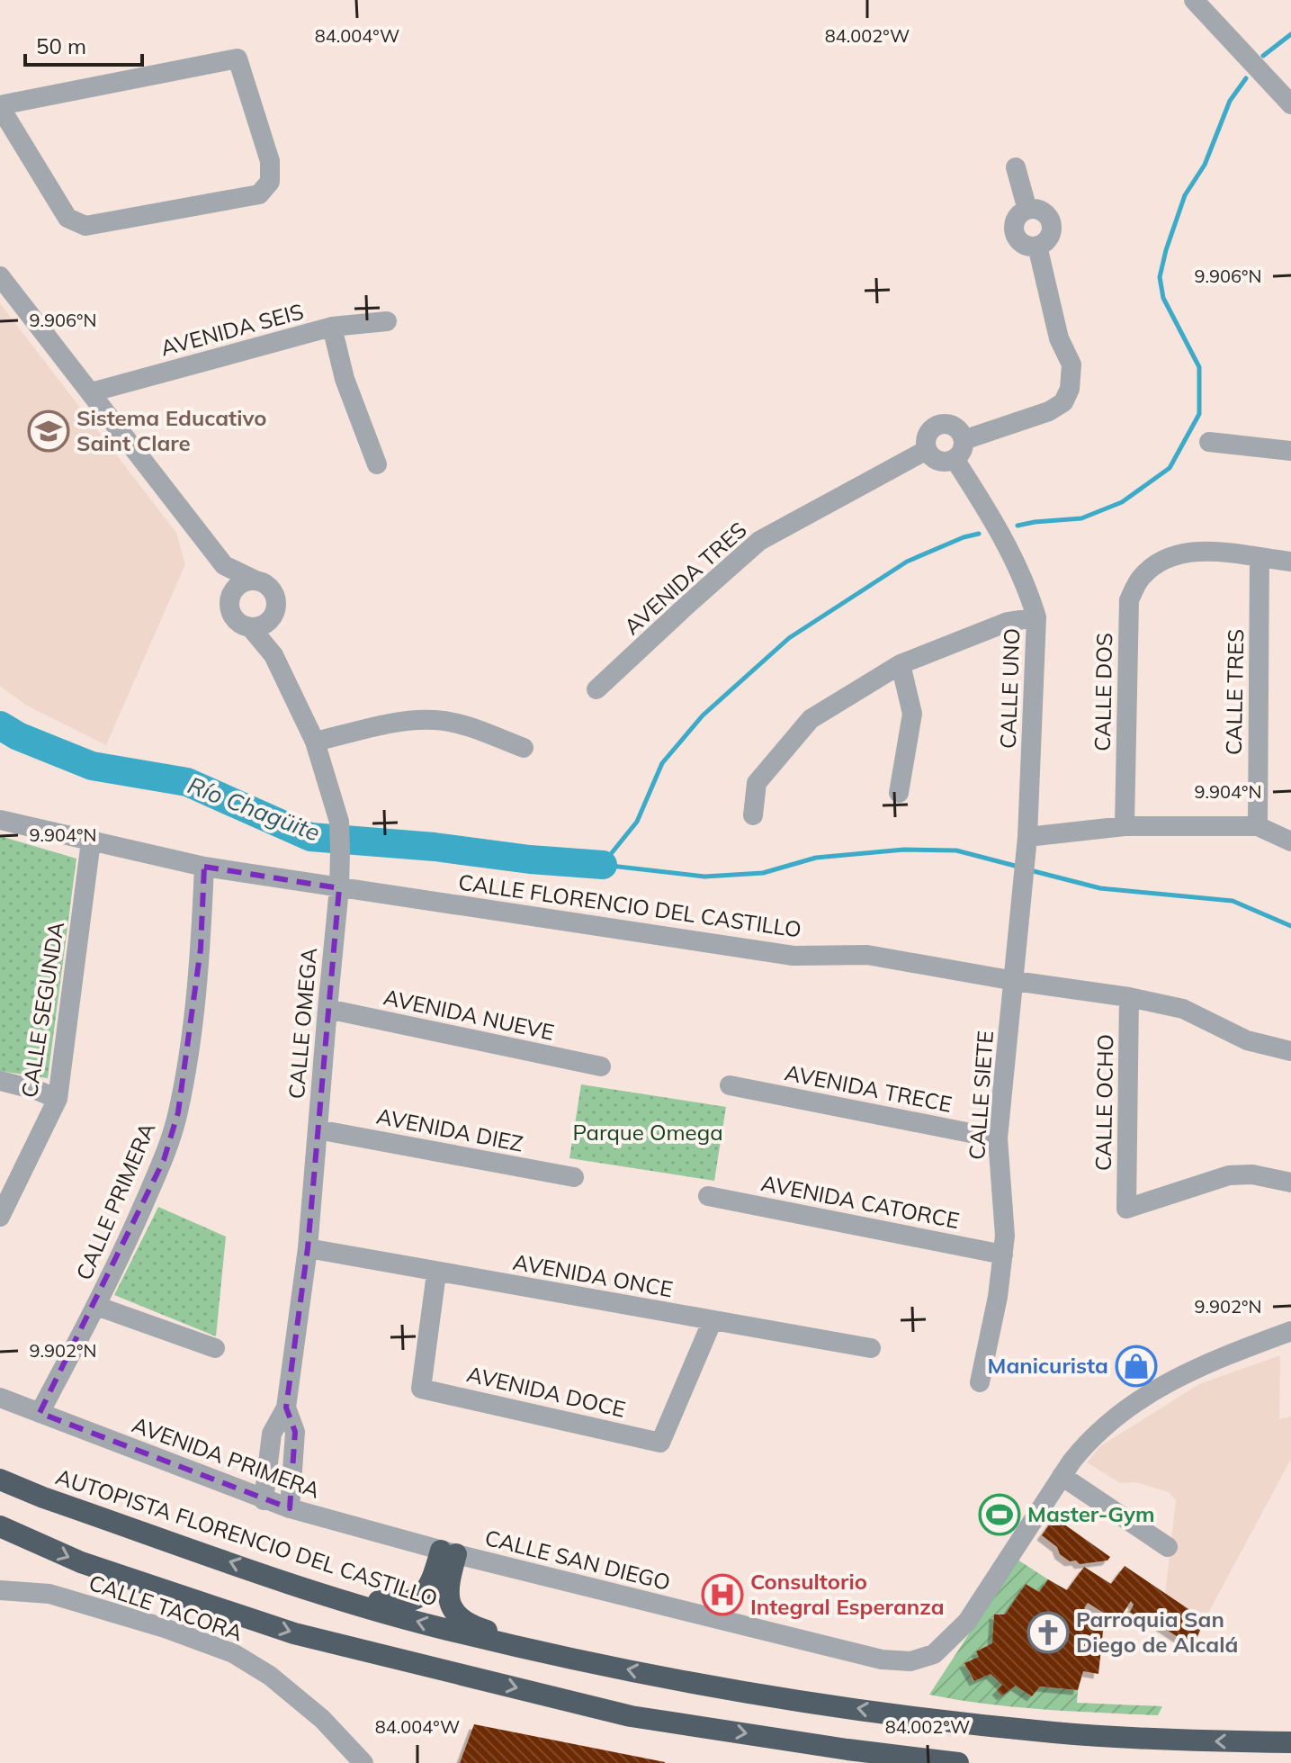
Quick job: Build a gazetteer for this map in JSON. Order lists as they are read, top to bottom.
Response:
{
  "streets": {
    "highway": ["AUTOPISTA FLORENCIO DEL CASTILLO"],
    "street": [
      "AVENIDA SEIS",
      "AVENIDA TRES",
      "CALLE UNO",
      "CALLE DOS",
      "CALLE TRES",
      "CALLE FLORENCIO DEL CASTILLO",
      "CALLE SEGUNDA",
      "AVENIDA NUEVE",
      "CALLE OMEGA",
      "AVENIDA TRECE",
      "CALLE SIETE",
      "CALLE OCHO",
      "AVENIDA DIEZ",
      "CALLE PRIMERA",
      "AVENIDA CATORCE",
      "AVENIDA ONCE",
      "AVENIDA DOCE",
      "AVENIDA PRIMERA",
      "CALLE SAN DIEGO",
      "CALLE TACORA"
    ]
  },
  "crossings": [
    ["AVENIDA TRES", "CALLE UNO"],
    ["CALLE UNO", "CALLE SIETE"],
    ["CALLE DOS", "CALLE TRES"],
    ["CALLE FLORENCIO DEL CASTILLO", "CALLE SEGUNDA"],
    ["CALLE FLORENCIO DEL CASTILLO", "CALLE OMEGA"],
    ["CALLE FLORENCIO DEL CASTILLO", "CALLE SIETE"],
    ["CALLE FLORENCIO DEL CASTILLO", "CALLE OCHO"],
    ["CALLE FLORENCIO DEL CASTILLO", "CALLE PRIMERA"],
    ["AVENIDA NUEVE", "CALLE OMEGA"],
    ["CALLE OMEGA", "AVENIDA DIEZ"],
    ["CALLE OMEGA", "AVENIDA ONCE"],
    ["CALLE OMEGA", "AVENIDA PRIMERA"],
    ["AVENIDA TRECE", "CALLE SIETE"],
    ["CALLE SIETE", "AVENIDA CATORCE"],
    ["CALLE PRIMERA", "AVENIDA PRIMERA"],
    ["AVENIDA ONCE", "AVENIDA DOCE"],
    ["AVENIDA PRIMERA", "CALLE SAN DIEGO"]
  ],
  "water": ["Río Chagüite"],
  "parks": ["Parque Omega"],
  "places": {
    "school or university": ["Sistema Educativo Saint Clare"],
    "shop": ["Manicurista"],
    "sports": ["Master-Gym"],
    "hospital": ["Consultorio Integral Esperanza"],
    "church": ["Parroquia San Diego de Alcalá"]
  },
  "scale_bar": "50 m",
  "coordinates": [
    "84.004°W",
    "84.002°W",
    "9.906°N",
    "9.904°N",
    "9.902°N"
  ]
}
